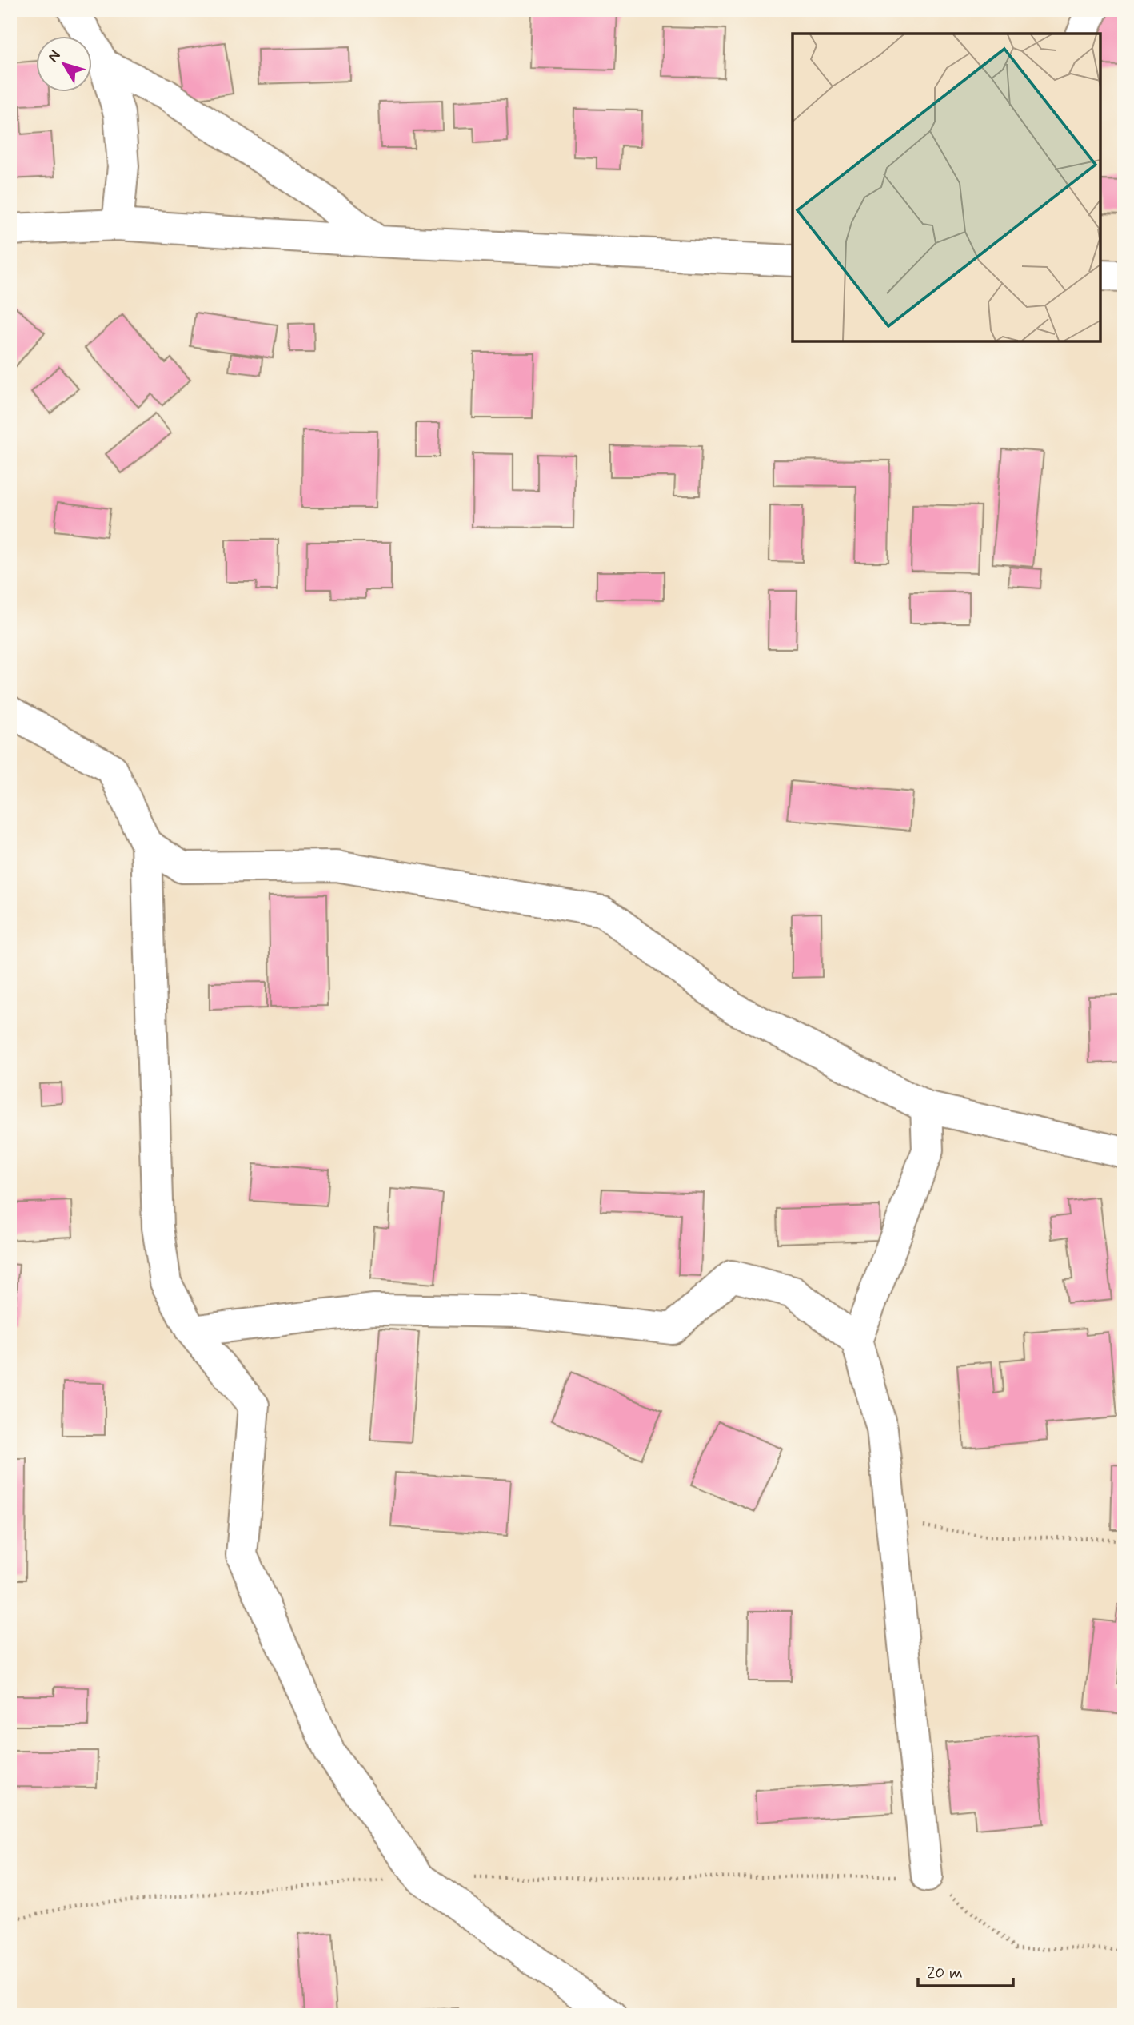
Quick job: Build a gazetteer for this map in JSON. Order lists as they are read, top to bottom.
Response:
{
  "scale_bar": "20 m",
  "north": "top left"
}
